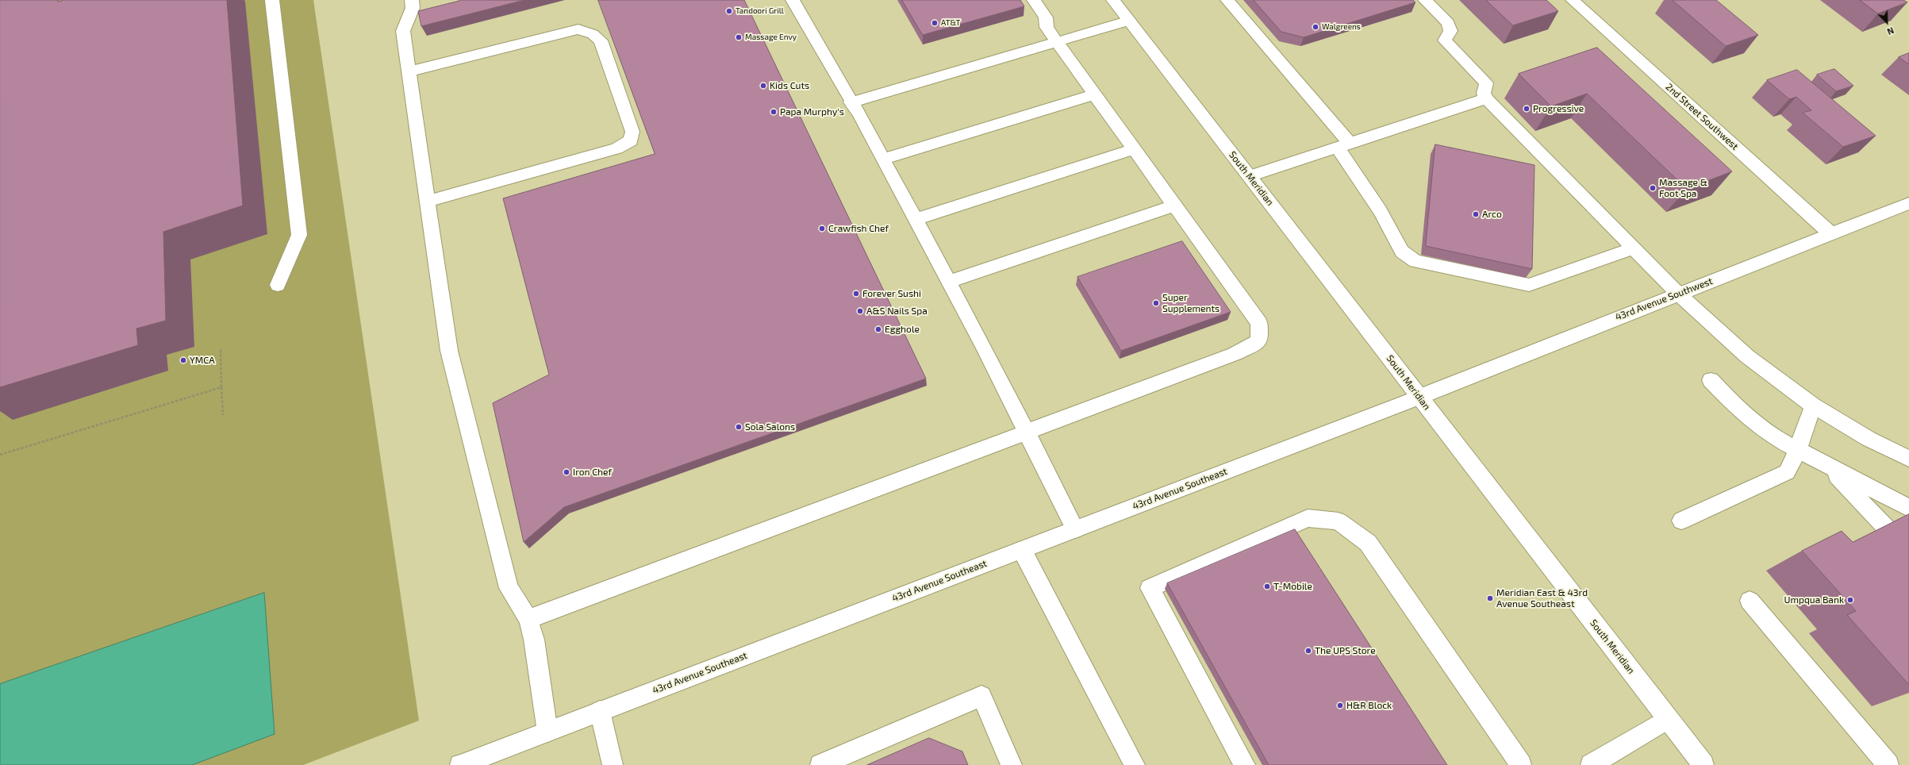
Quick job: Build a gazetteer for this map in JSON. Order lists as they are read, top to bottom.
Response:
{
  "streets": {
    "street": [
      "2nd Street Southwest",
      "South Meridian",
      "43rd Avenue Southwest",
      "43rd Avenue Southeast"
    ]
  },
  "crossings": [
    ["2nd Street Southwest", "43rd Avenue Southwest"],
    ["South Meridian", "43rd Avenue Southwest"],
    ["South Meridian", "43rd Avenue Southeast"],
    ["43rd Avenue Southwest", "43rd Avenue Southeast"]
  ],
  "places": [
    "Tandoori Grill",
    "AT&T",
    "Walgreens",
    "Massage Envy",
    "Kids Cuts",
    "Progressive",
    "Papa Murphy's",
    "Massage & Foot Spa",
    "Arco",
    "Crawfish Chef",
    "Forever Sushi",
    "Super Supplements",
    "A&S Nails Spa",
    "Egghole",
    "YMCA",
    "Sola Salons",
    "Iron Chef",
    "T-Mobile",
    "Meridian East & 43rd Avenue Southeast",
    "Umpqua Bank",
    "The UPS Store",
    "H&R Block"
  ],
  "north": "bottom right"
}
